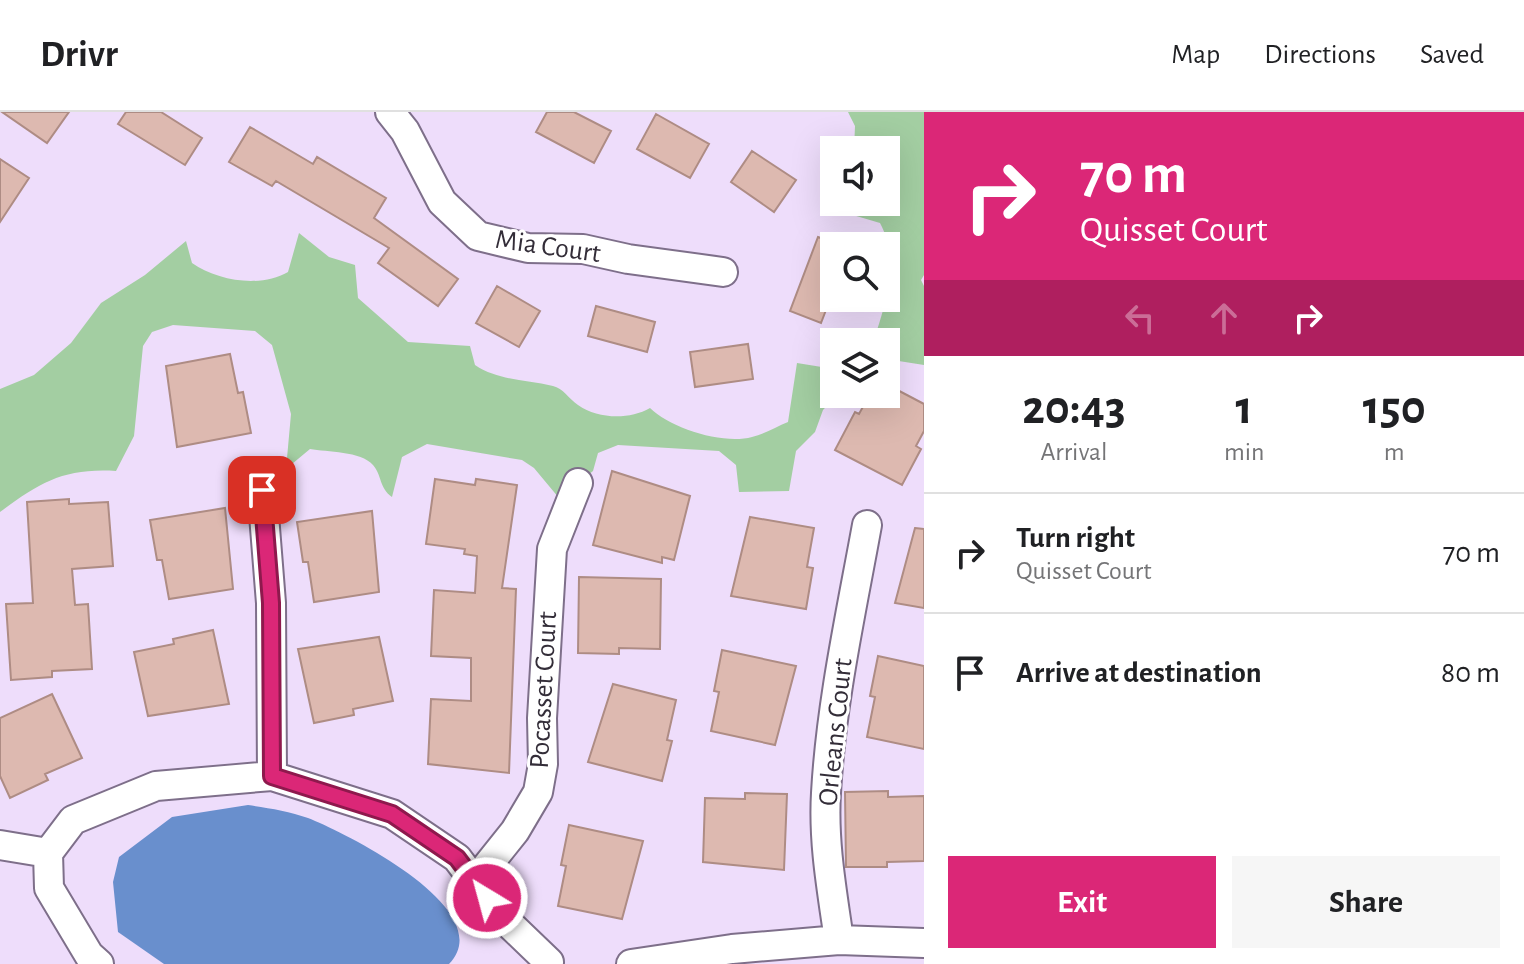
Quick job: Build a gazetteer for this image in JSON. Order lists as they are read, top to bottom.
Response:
{
  "streets": {
    "street": ["Mia Court", "Pocasset Court", "Orleans Court"]
  },
  "page": {
    "header": "Drivr",
    "nav": ["Map", "Directions", "Saved"],
    "turn": ["70 m", "Quisset Court"],
    "eta": [
      "20:43",
      "Arrival",
      "1",
      "min",
      "150",
      "m"
    ],
    "list": [
      {
        "name": "Turn right",
        "note": "Quisset Court",
        "value": "70 m"
      },
      {
        "name": "Arrive at destination",
        "value": "80 m"
      }
    ],
    "buttons": ["Exit", "Share"]
  }
}
